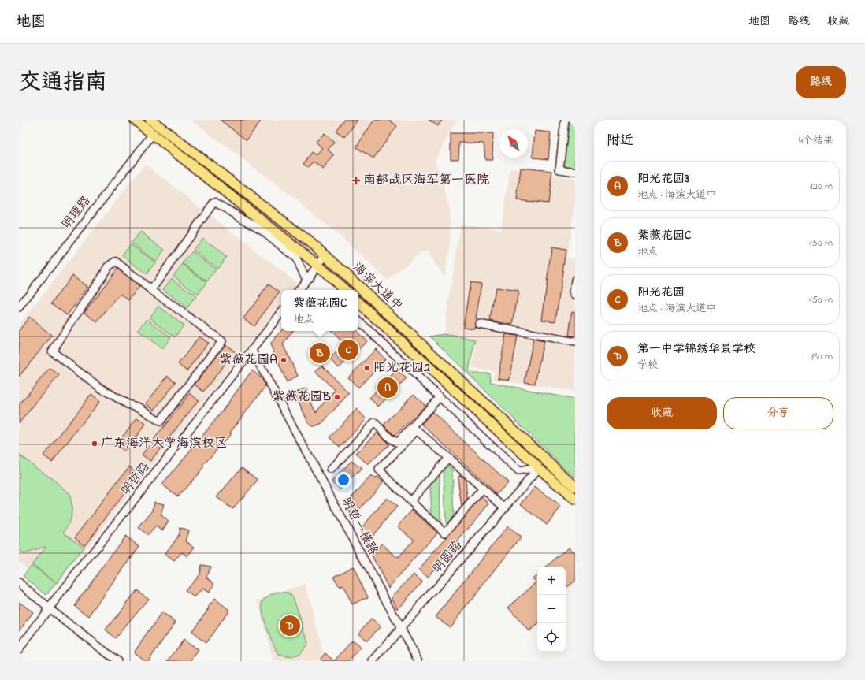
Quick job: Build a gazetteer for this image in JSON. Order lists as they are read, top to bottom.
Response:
{
  "streets": {
    "main road": ["海滨大道中"],
    "street": [
      "明理路",
      "明哲路",
      "明哲一横路",
      "明圆路"
    ]
  },
  "crossings": [
    ["明理路", "海滨大道中"],
    ["海滨大道中", "明圆路"],
    ["明哲路", "明哲一横路"],
    ["明哲一横路", "明圆路"]
  ],
  "places": {
    "health": ["南部战区海军第一医院"],
    "other": [
      "紫薇花园A",
      "阳光花园2",
      "紫薇花园B",
      "广东海洋大学海滨校区"
    ]
  },
  "north": "top left",
  "page": {
    "header": "地图",
    "nav": ["地图", "路线", "收藏"],
    "title": "交通指南",
    "buttons": [
      "路线",
      ["收藏", "分享"]
    ],
    "heading": ["附近", "4个结果"],
    "list": [
      {
        "mark": "A",
        "name": "阳光花园3",
        "note": "地点 · 海滨大道中",
        "value": "120 m"
      },
      {
        "mark": "B",
        "name": "紫薇花园C",
        "note": "地点",
        "value": "150 m"
      },
      {
        "mark": "C",
        "name": "阳光花园",
        "note": "地点 · 海滨大道中",
        "value": "150 m"
      },
      {
        "mark": "D",
        "name": "第一中学锦绣华景学校",
        "note": "学校",
        "value": "180 m"
      }
    ],
    "popup": ["紫薇花园C", "地点"],
    "pins": [
      "C",
      "B",
      "A",
      "D"
    ],
    "map_buttons": ["+", "−"]
  }
}
